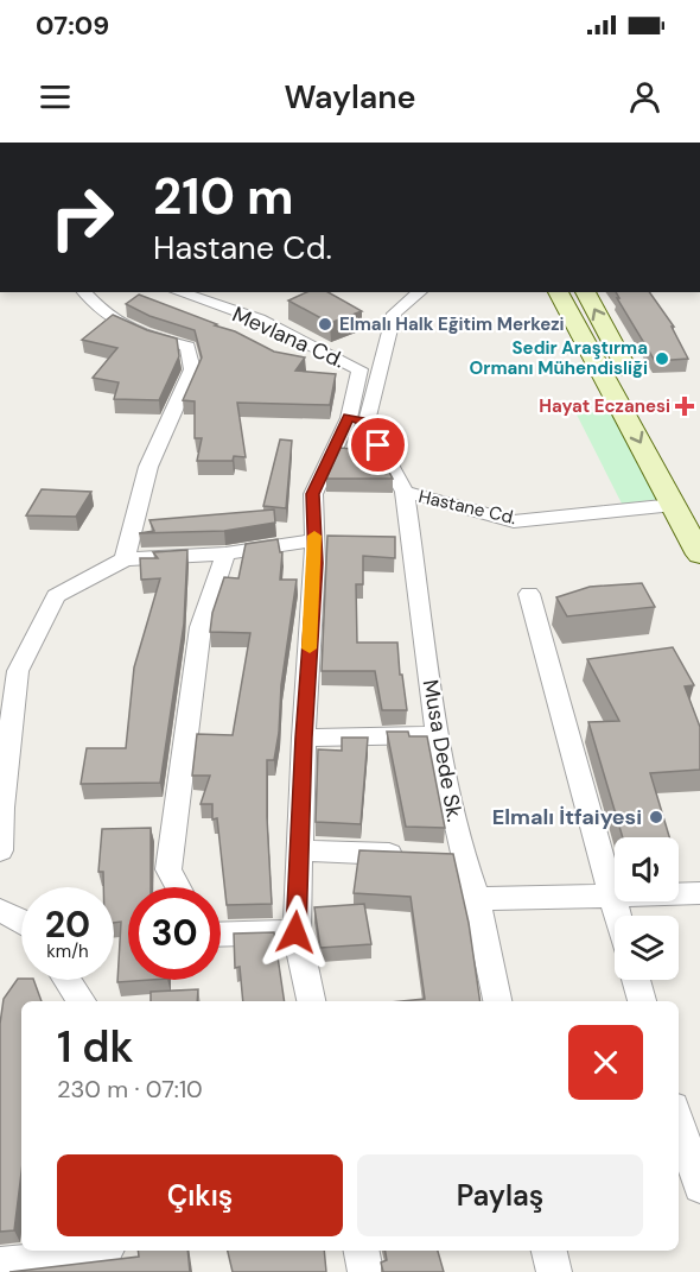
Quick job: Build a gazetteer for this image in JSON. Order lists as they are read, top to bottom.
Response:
{
  "streets": {
    "street": ["Mevlana Cd.", "Hastane Cd.", "Musa Dede Sk."]
  },
  "crossings": [
    ["Mevlana Cd.", "Hastane Cd."],
    ["Hastane Cd.", "Musa Dede Sk."]
  ],
  "places": {
    "other": ["Elmalı Halk Eğitim Merkezi", "Sedir Araştırma Ormanı Mühendisliği", "Elmalı İtfaiyesi"],
    "health": ["Hayat Eczanesi"]
  },
  "page": {
    "status": "07:09",
    "header": "Waylane",
    "turn": ["210 m", "Hastane Cd."],
    "speed": "20 km/h",
    "limit": "30",
    "heading": ["1 dk", "230 m · 07:10"],
    "buttons": ["Çıkış", "Paylaş"]
  }
}
